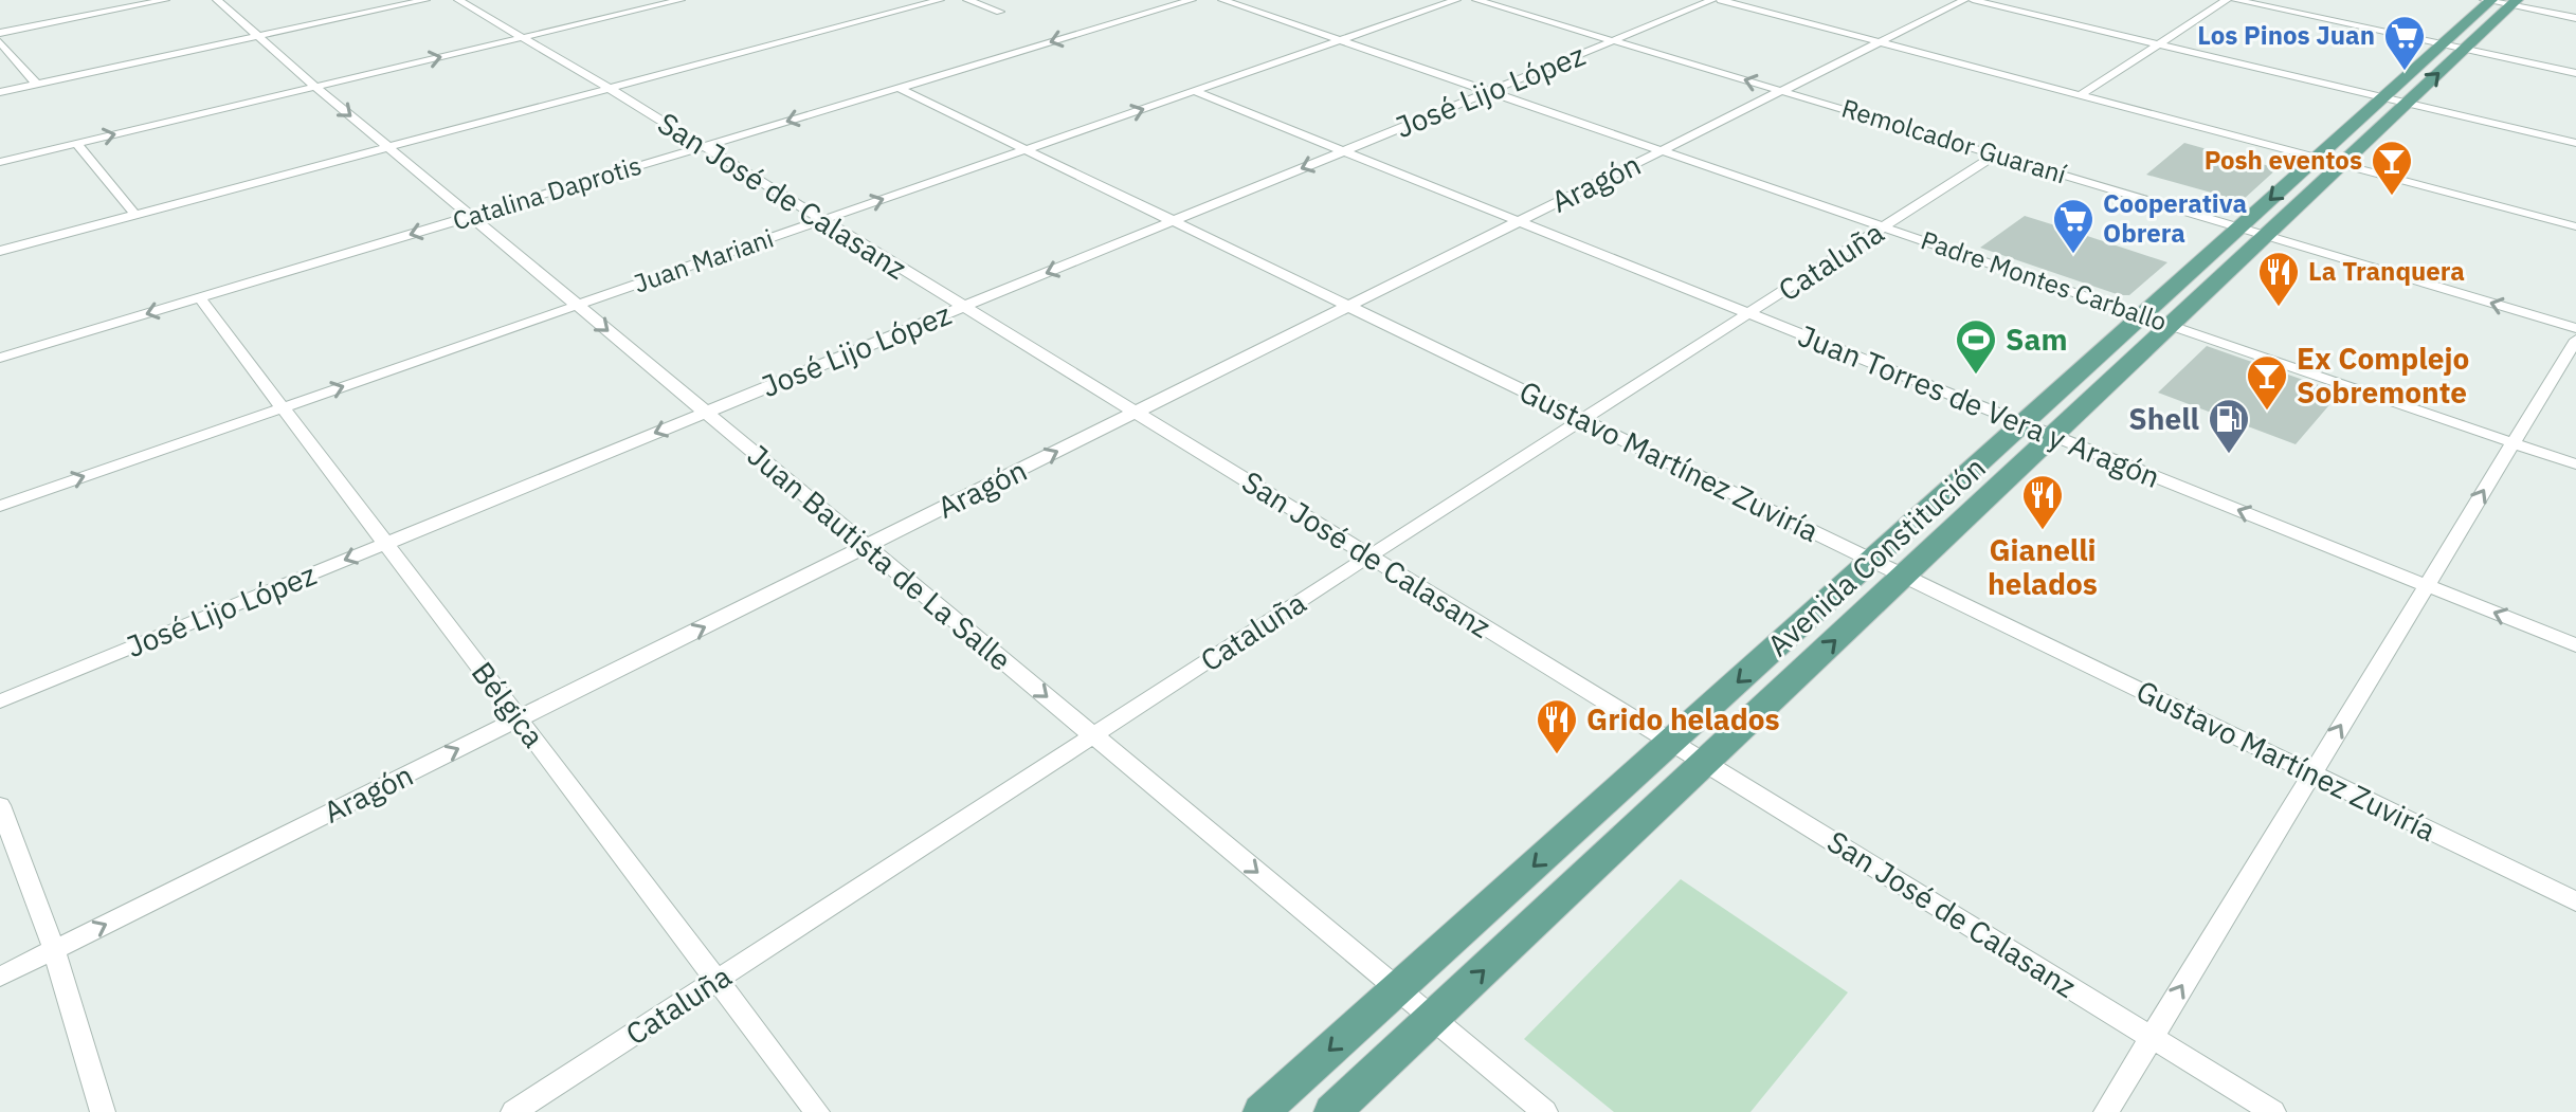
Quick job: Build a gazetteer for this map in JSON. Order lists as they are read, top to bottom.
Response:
{
  "streets": {
    "main road": ["Avenida Constitución"],
    "street": [
      "José Lijo López",
      "Remolcador Guaraní",
      "Aragón",
      "Catalina Daprotis",
      "San José de Calasanz",
      "Juan Mariani",
      "Cataluña",
      "Padre Montes Carballo",
      "Juan Torres de Vera y Aragón",
      "Gustavo Martínez Zuviría",
      "Juan Bautista de La Salle",
      "Bélgica"
    ]
  },
  "crossings": [
    ["José Lijo López", "Remolcador Guaraní"],
    ["José Lijo López", "San José de Calasanz"],
    ["José Lijo López", "Padre Montes Carballo"],
    ["José Lijo López", "Juan Torres de Vera y Aragón"],
    ["José Lijo López", "Gustavo Martínez Zuviría"],
    ["José Lijo López", "Juan Bautista de La Salle"],
    ["José Lijo López", "Bélgica"],
    ["Remolcador Guaraní", "Aragón"],
    ["Remolcador Guaraní", "Cataluña"],
    ["Remolcador Guaraní", "Avenida Constitución"],
    ["Aragón", "San José de Calasanz"],
    ["Aragón", "Padre Montes Carballo"],
    ["Aragón", "Juan Torres de Vera y Aragón"],
    ["Aragón", "Gustavo Martínez Zuviría"],
    ["Aragón", "Juan Bautista de La Salle"],
    ["Aragón", "Bélgica"],
    ["Catalina Daprotis", "San José de Calasanz"],
    ["Catalina Daprotis", "Gustavo Martínez Zuviría"],
    ["Catalina Daprotis", "Juan Bautista de La Salle"],
    ["Catalina Daprotis", "Bélgica"],
    ["San José de Calasanz", "Juan Mariani"],
    ["San José de Calasanz", "Cataluña"],
    ["San José de Calasanz", "Avenida Constitución"],
    ["Juan Mariani", "Padre Montes Carballo"],
    ["Juan Mariani", "Juan Torres de Vera y Aragón"],
    ["Juan Mariani", "Gustavo Martínez Zuviría"],
    ["Juan Mariani", "Juan Bautista de La Salle"],
    ["Juan Mariani", "Bélgica"],
    ["Cataluña", "Padre Montes Carballo"],
    ["Cataluña", "Juan Torres de Vera y Aragón"],
    ["Cataluña", "Gustavo Martínez Zuviría"],
    ["Cataluña", "Juan Bautista de La Salle"],
    ["Cataluña", "Bélgica"],
    ["Padre Montes Carballo", "Avenida Constitución"],
    ["Juan Torres de Vera y Aragón", "Avenida Constitución"],
    ["Gustavo Martínez Zuviría", "Avenida Constitución"],
    ["Avenida Constitución", "Juan Bautista de La Salle"]
  ],
  "one_way": [
    "José Lijo López",
    "Aragón",
    "Juan Mariani",
    "Juan Torres de Vera y Aragón",
    "Juan Bautista de La Salle"
  ],
  "places": {
    "supermarket": ["Los Pinos Juan", "Cooperativa Obrera"],
    "bar": ["Posh eventos", "Ex Complejo Sobremonte"],
    "restaurant": ["La Tranquera", "Gianelli helados", "Grido helados"],
    "sports": ["Sam"],
    "fuel station": ["Shell"]
  }
}
